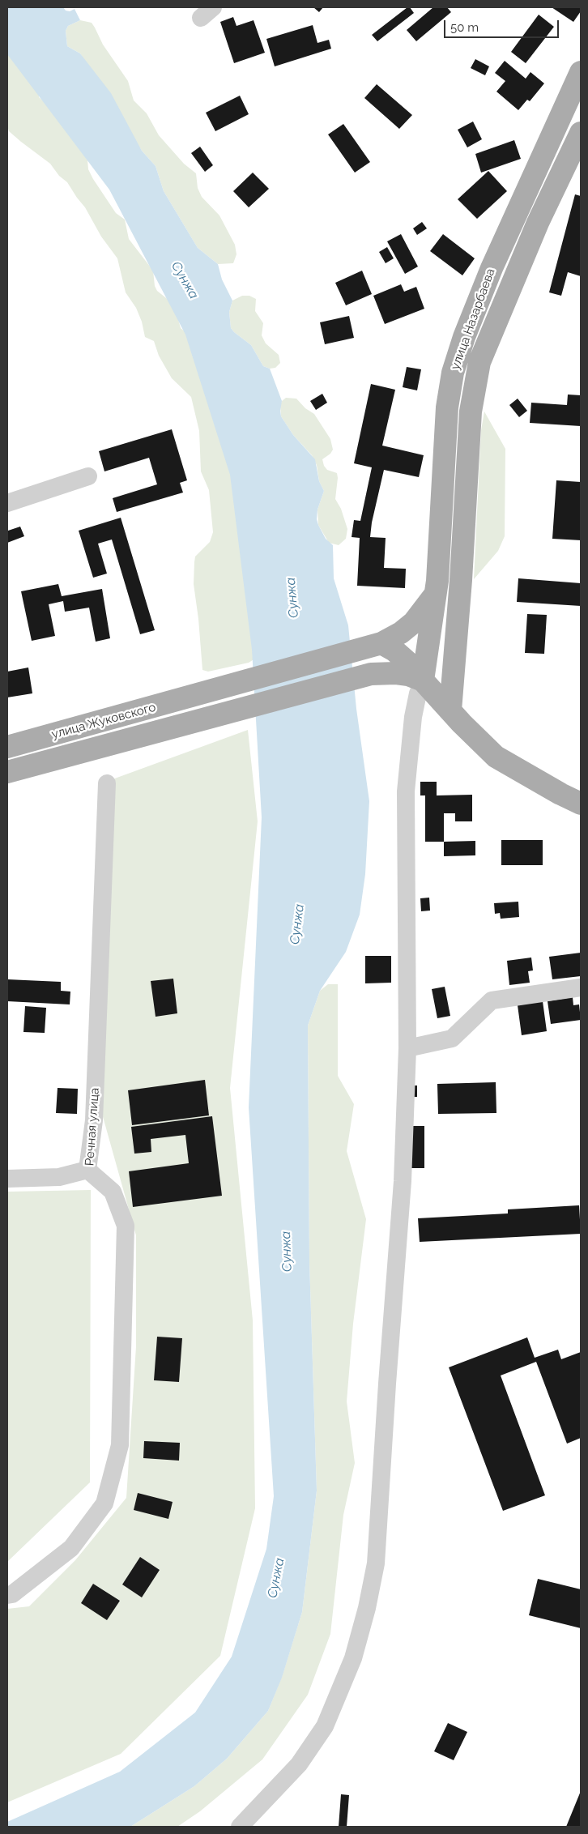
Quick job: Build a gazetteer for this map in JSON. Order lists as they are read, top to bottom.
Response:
{
  "streets": {
    "main road": ["улица Назарбаева", "улица Жуковского"],
    "street": ["Речная улица"]
  },
  "crossings": [
    ["улица Назарбаева", "улица Жуковского"]
  ],
  "water": ["Сунжа"],
  "scale_bar": "50 m"
}
